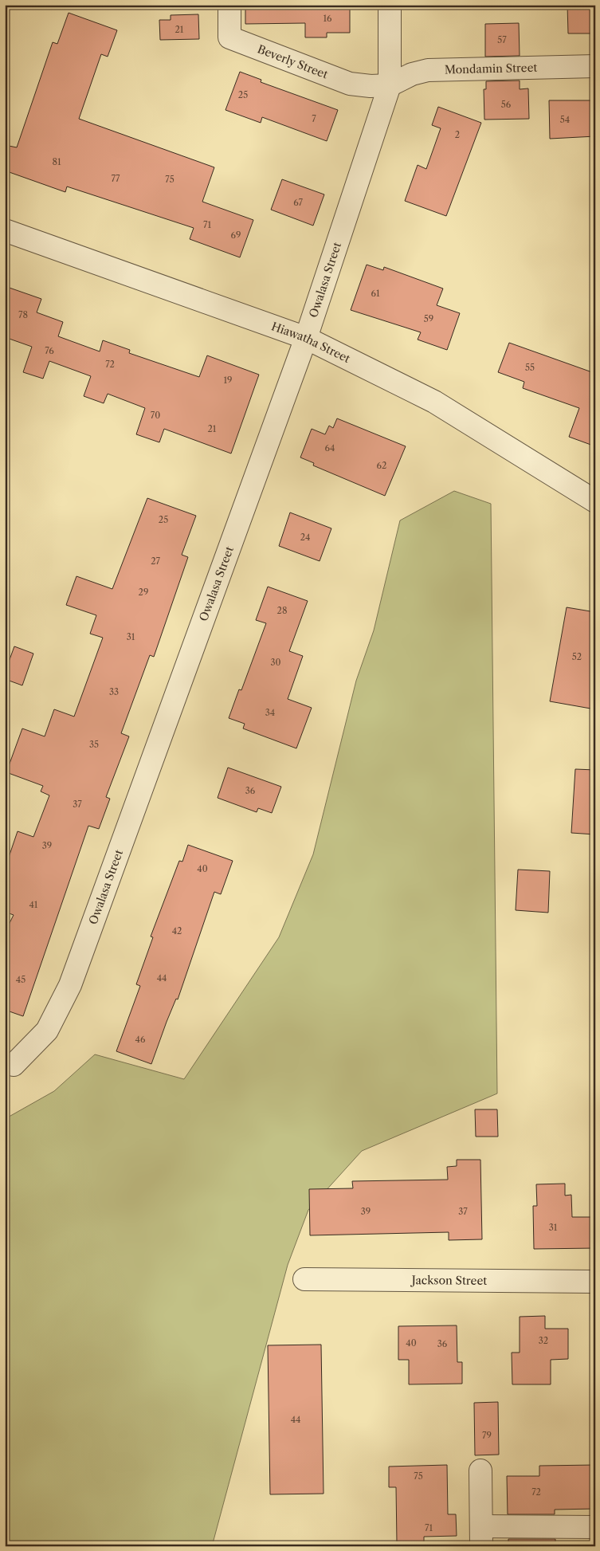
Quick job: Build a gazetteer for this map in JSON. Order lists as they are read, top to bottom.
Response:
{
  "streets": {
    "street": [
      "Beverly Street",
      "Mondamin Street",
      "Owalasa Street",
      "Hiawatha Street",
      "Jackson Street"
    ]
  },
  "crossings": [
    ["Beverly Street", "Mondamin Street"],
    ["Beverly Street", "Owalasa Street"],
    ["Mondamin Street", "Owalasa Street"],
    ["Owalasa Street", "Hiawatha Street"]
  ],
  "house_numbers": [
    "16",
    "21",
    "57",
    "25",
    "56",
    "7",
    "54",
    "2",
    "81",
    "77",
    "75",
    "67",
    "71",
    "69",
    "61",
    "78",
    "59",
    "76",
    "72",
    "55",
    "19",
    "70",
    "21",
    "64",
    "62",
    "25",
    "24",
    "27",
    "29",
    "28",
    "31",
    "52",
    "30",
    "33",
    "34",
    "35",
    "36",
    "37",
    "39",
    "40",
    "41",
    "42",
    "44",
    "45",
    "46",
    "39",
    "37",
    "31",
    "32",
    "40",
    "36",
    "44",
    "79",
    "75",
    "72",
    "71"
  ]
}
